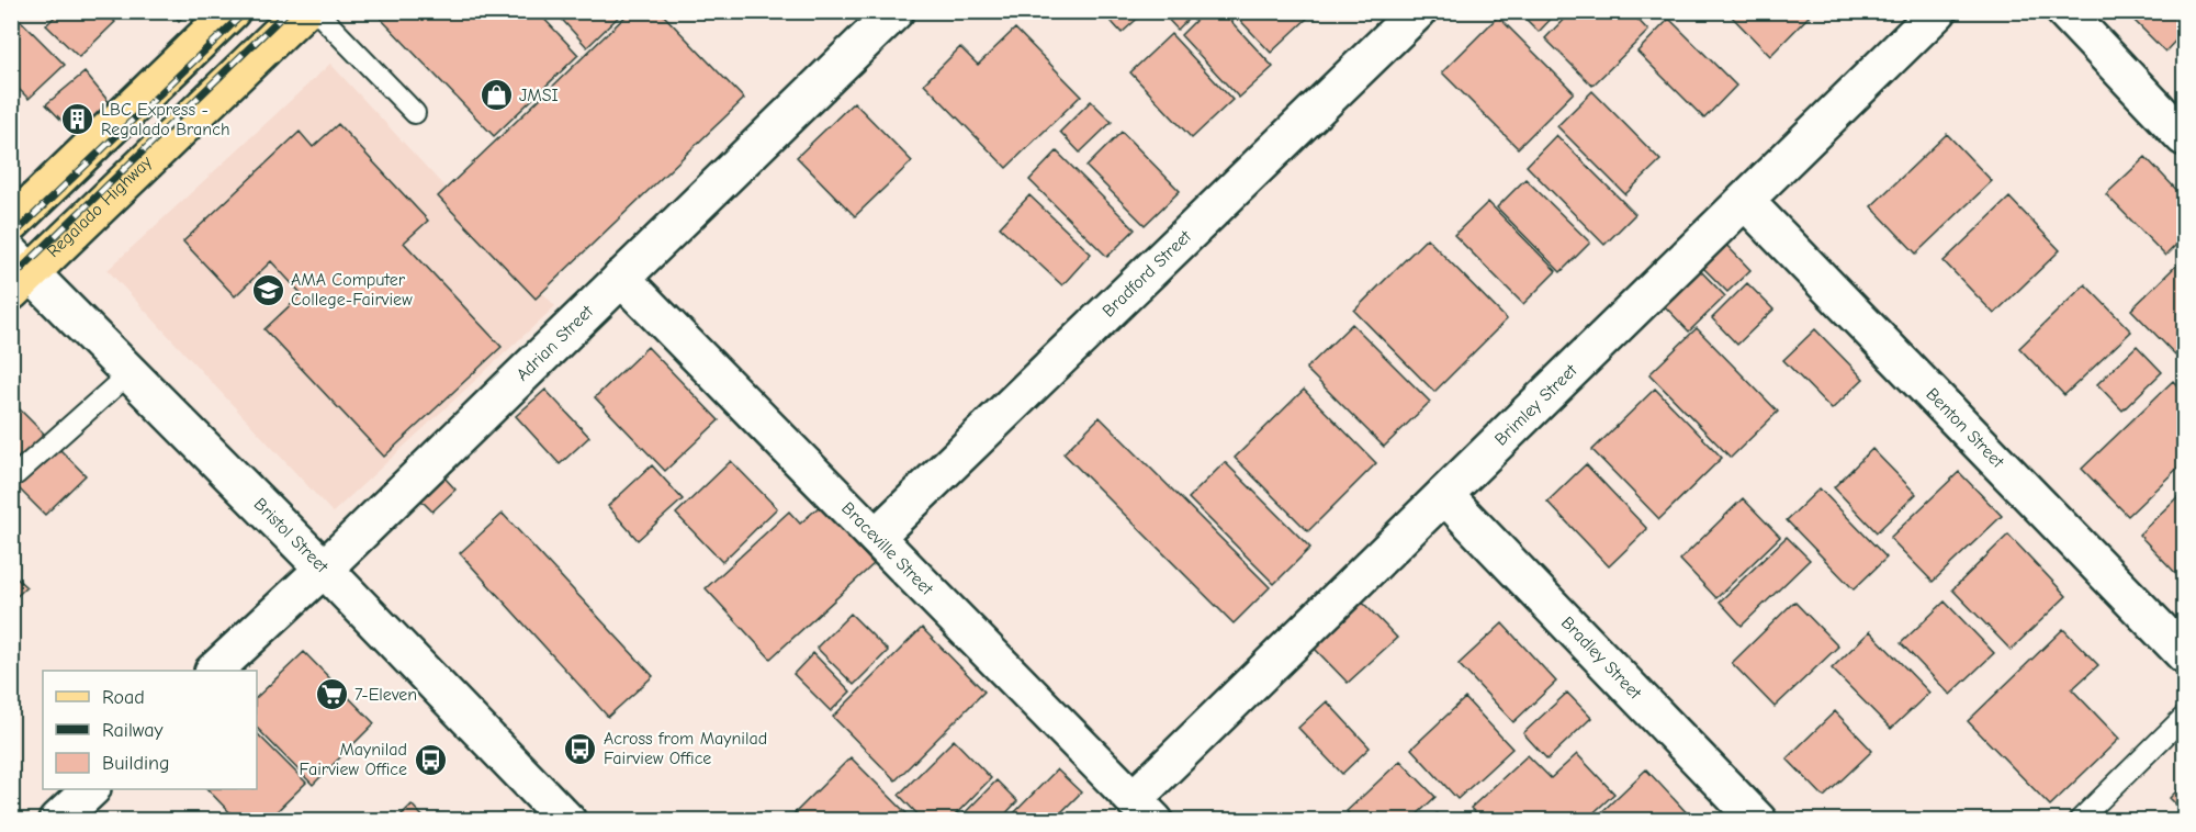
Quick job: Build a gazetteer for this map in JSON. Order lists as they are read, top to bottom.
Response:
{
  "streets": {
    "main road": ["Regalado Highway"],
    "street": [
      "Bradford Street",
      "Adrian Street",
      "Brimley Street",
      "Benton Street",
      "Bristol Street",
      "Braceville Street",
      "Bradley Street"
    ]
  },
  "crossings": [
    ["Regalado Highway", "Bristol Street"],
    ["Bradford Street", "Braceville Street"],
    ["Adrian Street", "Bristol Street"],
    ["Adrian Street", "Braceville Street"],
    ["Brimley Street", "Benton Street"],
    ["Brimley Street", "Braceville Street"],
    ["Brimley Street", "Bradley Street"]
  ],
  "places": {
    "shop": ["JMSI"],
    "building": ["LBC Express - Regalado Branch"],
    "school or university": ["AMA Computer College-Fairview"],
    "supermarket": ["7-Eleven"],
    "bus stop": ["Across from Maynilad Fairview Office", "Maynilad Fairview Office"]
  },
  "legend": ["Road", "Railway", "Building"]
}
